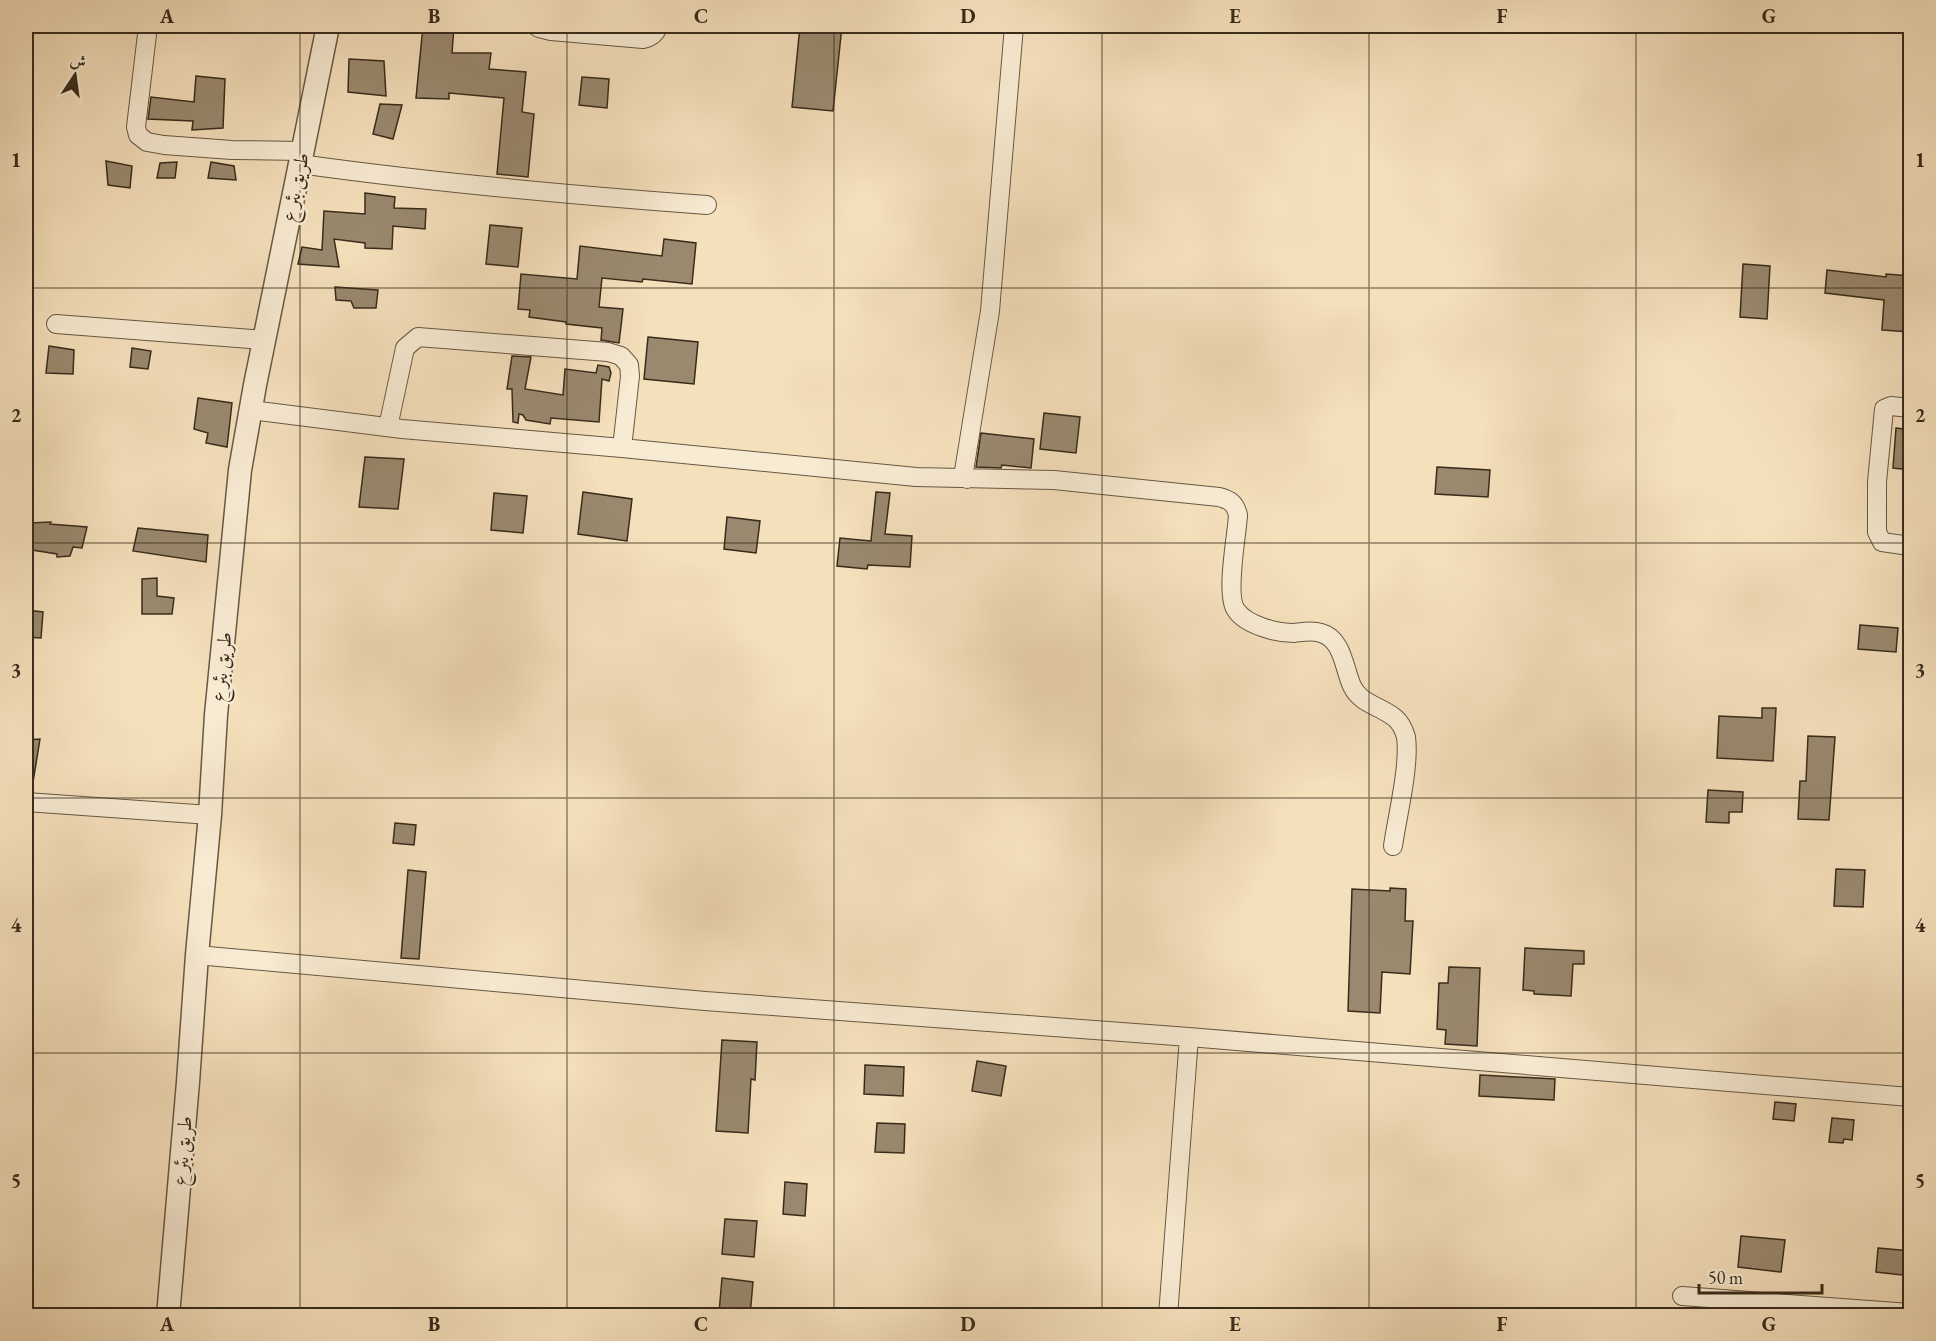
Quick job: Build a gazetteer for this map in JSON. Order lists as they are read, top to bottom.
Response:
{
  "streets": {
    "street": ["طريق بئر ع"]
  },
  "scale_bar": "50 m",
  "north": "top",
  "grid": {
    "columns": [
      "A",
      "B",
      "C",
      "D",
      "E",
      "F",
      "G"
    ],
    "rows": [
      "1",
      "2",
      "3",
      "4",
      "5"
    ]
  }
}
